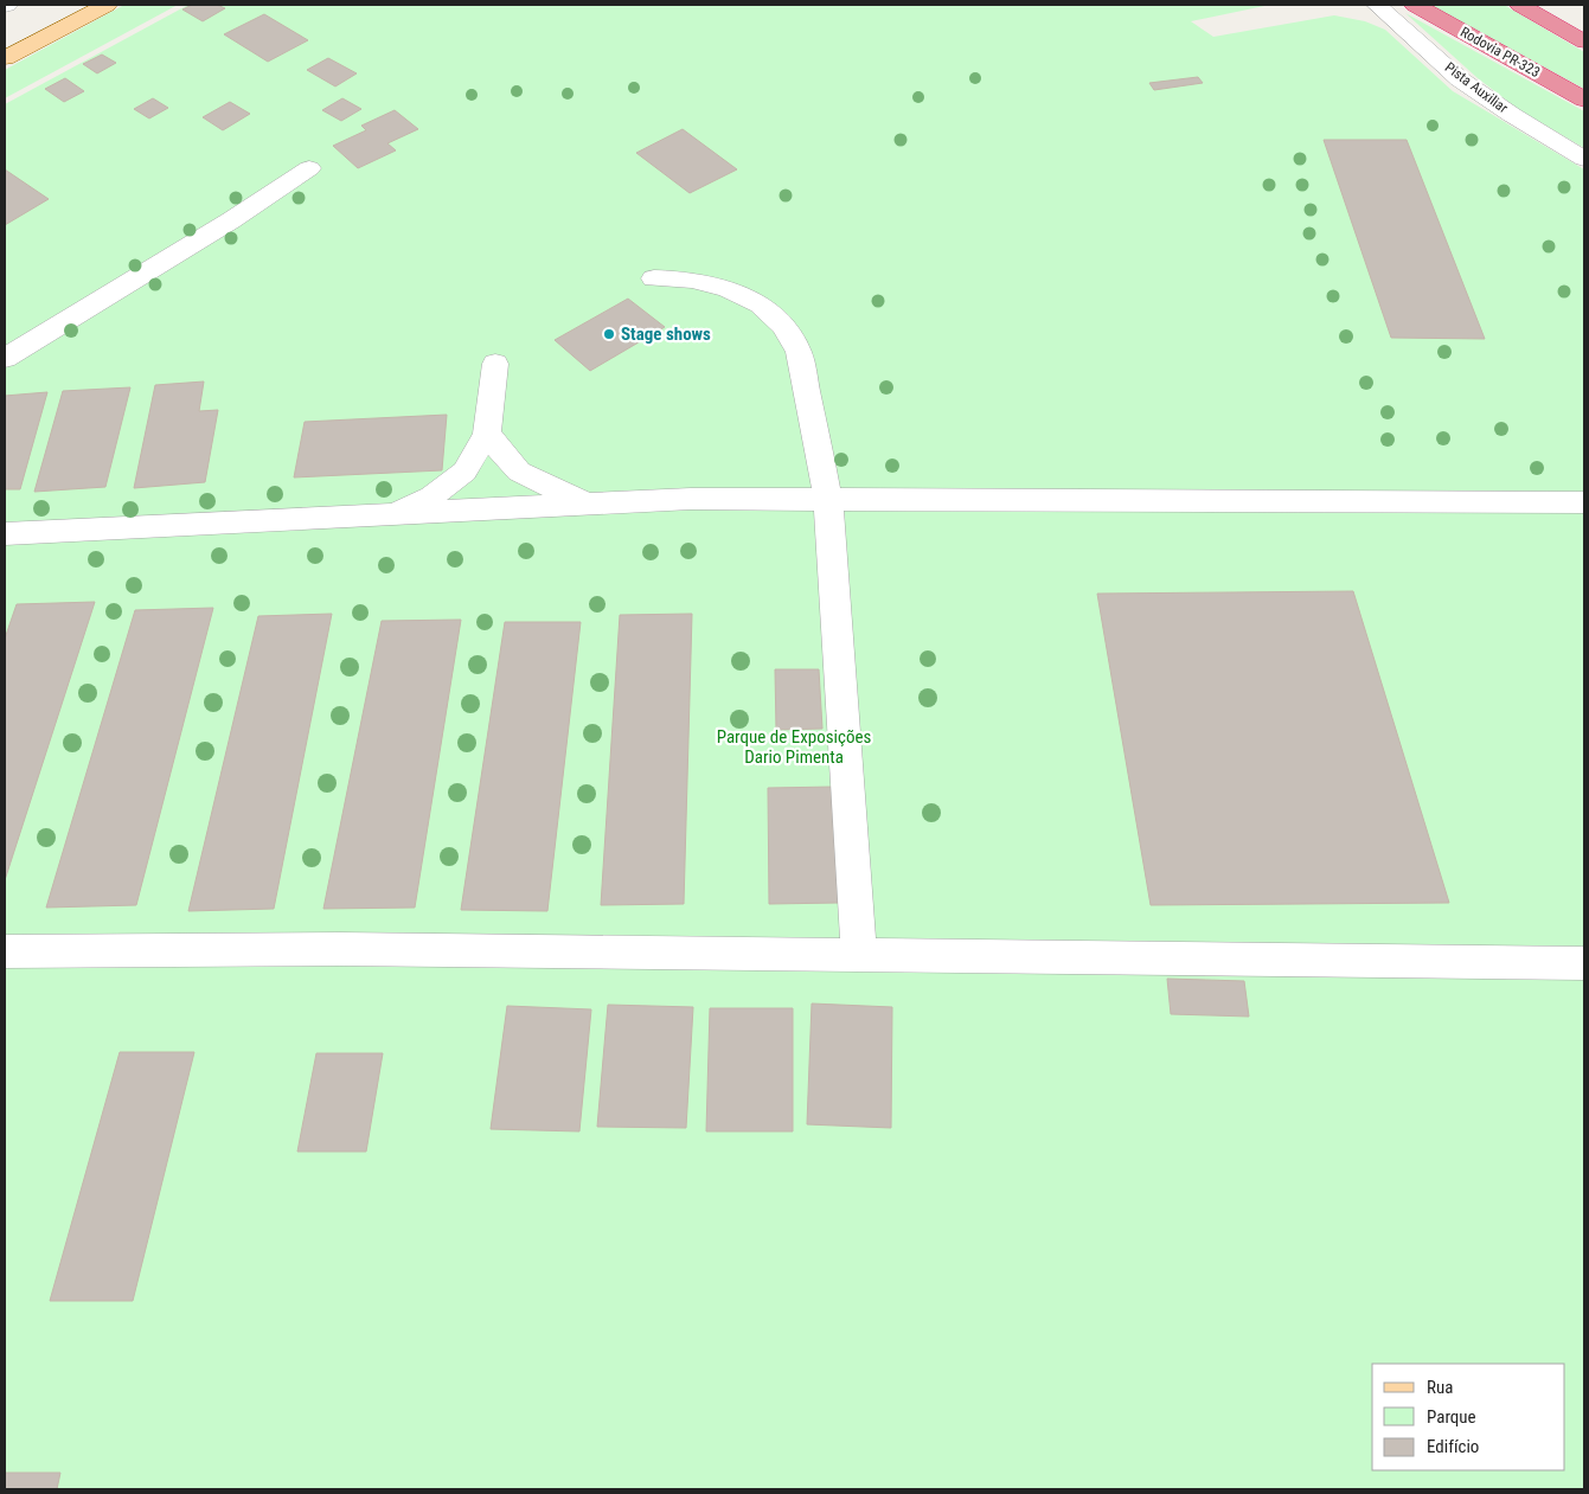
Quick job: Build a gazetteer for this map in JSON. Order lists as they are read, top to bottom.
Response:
{
  "streets": {
    "highway": ["Rodovia PR-323"],
    "street": ["Pista Auxiliar"]
  },
  "parks": ["Parque de Exposições Dario Pimenta"],
  "places": ["Stage shows"],
  "legend": ["Rua", "Parque", "Edifício"]
}
